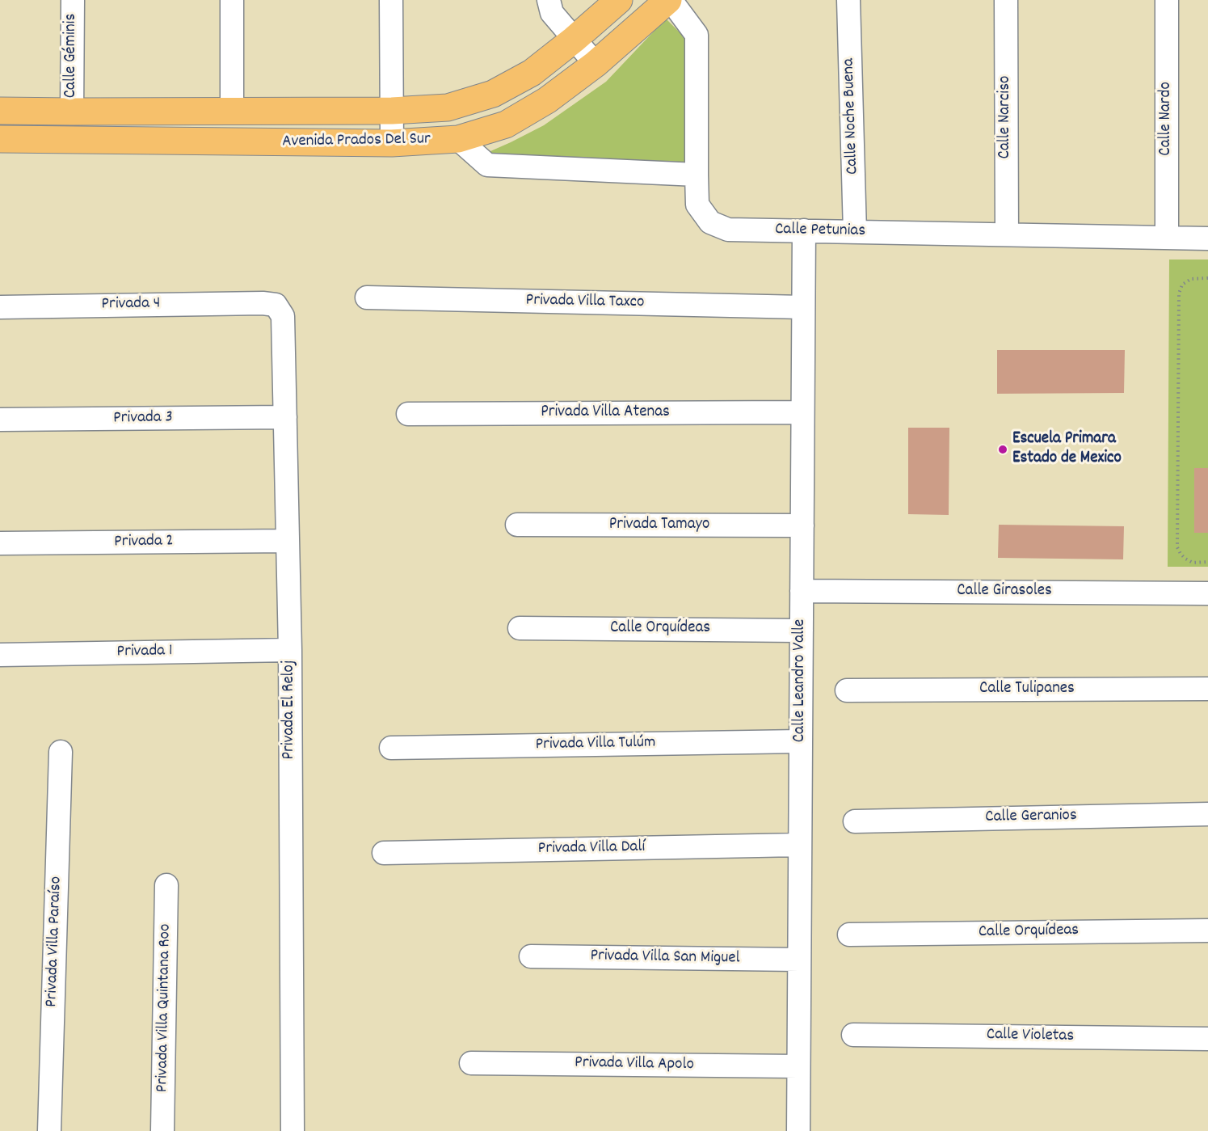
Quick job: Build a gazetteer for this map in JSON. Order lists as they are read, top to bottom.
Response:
{
  "streets": {
    "main road": ["Avenida Prados Del Sur"],
    "street": [
      "Calle Géminis",
      "Calle Noche Buena",
      "Calle Narciso",
      "Calle Nardo",
      "Calle Petunias",
      "Privada Villa Taxco",
      "Privada 4",
      "Privada Villa Atenas",
      "Privada 3",
      "Privada Tamayo",
      "Privada 2",
      "Calle Girasoles",
      "Calle Orquídeas",
      "Privada 1",
      "Calle Leandro Valle",
      "Calle Tulipanes",
      "Privada El Reloj",
      "Privada Villa Tulúm",
      "Calle Geranios",
      "Privada Villa Dalí",
      "Privada Villa Paraíso",
      "Privada Villa San Miguel",
      "Privada Villa Quintana Roo",
      "Calle Violetas",
      "Privada Villa Apolo"
    ]
  },
  "crossings": [
    ["Calle Géminis", "Avenida Prados Del Sur"],
    ["Calle Noche Buena", "Calle Petunias"],
    ["Calle Narciso", "Calle Petunias"],
    ["Calle Nardo", "Calle Petunias"],
    ["Avenida Prados Del Sur", "Calle Petunias"],
    ["Calle Petunias", "Calle Leandro Valle"],
    ["Privada Villa Taxco", "Calle Leandro Valle"],
    ["Privada 4", "Privada El Reloj"],
    ["Privada Villa Atenas", "Calle Leandro Valle"],
    ["Privada 3", "Privada El Reloj"],
    ["Privada Tamayo", "Calle Leandro Valle"],
    ["Privada 2", "Privada El Reloj"],
    ["Calle Girasoles", "Calle Leandro Valle"],
    ["Calle Orquídeas", "Calle Leandro Valle"],
    ["Privada 1", "Privada El Reloj"],
    ["Calle Leandro Valle", "Privada Villa Tulúm"],
    ["Calle Leandro Valle", "Privada Villa Dalí"],
    ["Calle Leandro Valle", "Privada Villa San Miguel"],
    ["Calle Leandro Valle", "Privada Villa Apolo"]
  ],
  "places": ["Escuela Primara Estado de Mexico"]
}
